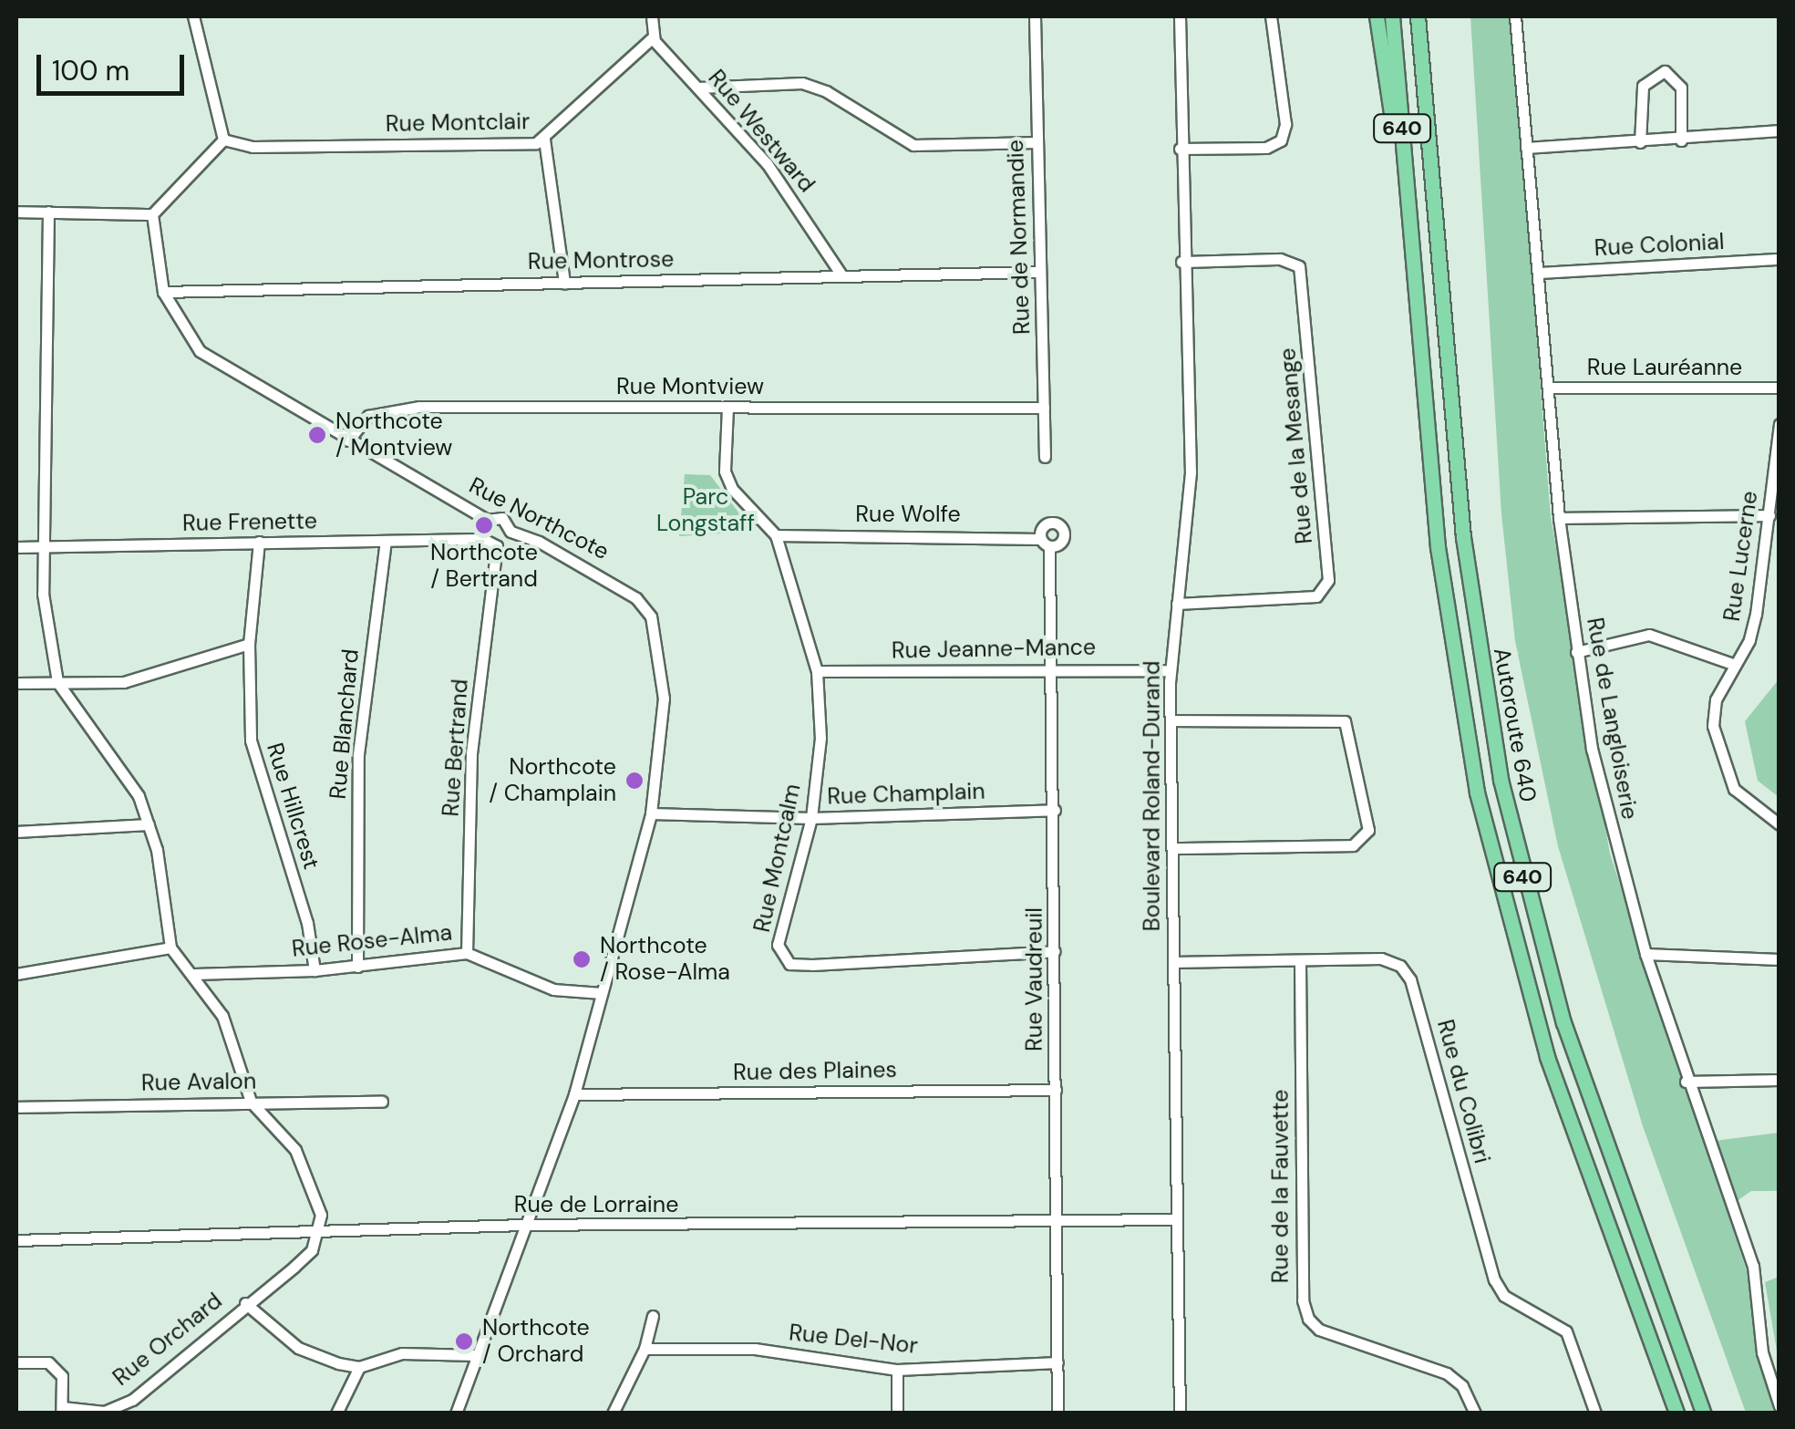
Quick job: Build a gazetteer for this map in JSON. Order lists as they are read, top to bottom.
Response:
{
  "streets": {
    "highway": ["640", "Autoroute 640"],
    "street": [
      "Rue Montclair",
      "Rue Westward",
      "Rue de Normandie",
      "Rue Colonial",
      "Rue Montrose",
      "Rue Lauréanne",
      "Rue Montview",
      "Rue de la Mesange",
      "Rue Wolfe",
      "Rue Northcote",
      "Rue Frenette",
      "Rue Lucerne",
      "Rue Jeanne-Mance",
      "Rue de Langloiserie",
      "Rue Blanchard",
      "Rue Bertrand",
      "Rue Champlain",
      "Boulevard Roland-Durand",
      "Rue Hillcrest",
      "Rue Montcalm",
      "Rue Rose-Alma",
      "Rue Vaudreuil",
      "Rue des Plaines",
      "Rue Avalon",
      "Rue du Colibri",
      "Rue de la Fauvette",
      "Rue de Lorraine",
      "Rue Orchard",
      "Rue Del-Nor"
    ]
  },
  "crossings": [
    ["Rue Montclair", "Rue Westward"],
    ["Rue Westward", "Rue Montrose"],
    ["Rue de Normandie", "Rue Montrose"],
    ["Rue de Normandie", "Rue Montview"],
    ["Rue Colonial", "Rue de Langloiserie"],
    ["Rue Montrose", "Rue Northcote"],
    ["Rue Lauréanne", "Rue de Langloiserie"],
    ["Rue Montview", "Rue Northcote"],
    ["Rue Montview", "Rue Montcalm"],
    ["Rue de la Mesange", "Boulevard Roland-Durand"],
    ["Rue Wolfe", "Rue Montcalm"],
    ["Rue Wolfe", "Rue Vaudreuil"],
    ["Rue Northcote", "Rue Champlain"],
    ["Rue Northcote", "Rue Rose-Alma"],
    ["Rue Northcote", "Rue des Plaines"],
    ["Rue Northcote", "Rue de Lorraine"],
    ["Rue Frenette", "Rue Blanchard"],
    ["Rue Frenette", "Rue Bertrand"],
    ["Rue Frenette", "Rue Hillcrest"],
    ["Rue Jeanne-Mance", "Boulevard Roland-Durand"],
    ["Rue Jeanne-Mance", "Rue Montcalm"],
    ["Rue Jeanne-Mance", "Rue Vaudreuil"],
    ["Rue Blanchard", "Rue Rose-Alma"],
    ["Rue Bertrand", "Rue Rose-Alma"],
    ["Rue Champlain", "Rue Montcalm"],
    ["Rue Champlain", "Rue Vaudreuil"],
    ["Boulevard Roland-Durand", "Rue du Colibri"],
    ["Boulevard Roland-Durand", "Rue de Lorraine"],
    ["Rue Hillcrest", "Rue Rose-Alma"],
    ["Rue Montcalm", "Rue Vaudreuil"],
    ["Rue Vaudreuil", "Rue des Plaines"],
    ["Rue Vaudreuil", "Rue de Lorraine"],
    ["Rue Vaudreuil", "Rue Del-Nor"],
    ["Rue du Colibri", "Rue de la Fauvette"],
    ["Rue de Lorraine", "Rue Orchard"]
  ],
  "parks": ["Parc Longstaff"],
  "places": [
    "Northcote / Montview",
    "Northcote / Bertrand",
    "Northcote / Champlain",
    "Northcote / Rose-Alma",
    "Northcote / Orchard"
  ],
  "scale_bar": "100 m"
}
